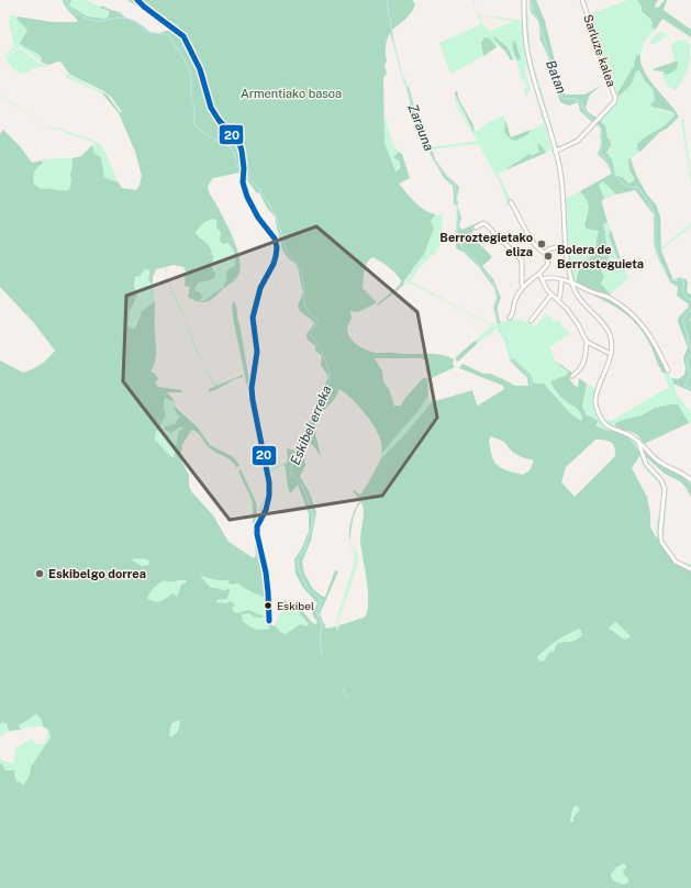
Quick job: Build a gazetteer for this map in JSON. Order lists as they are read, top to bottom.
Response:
{
  "streets": {
    "street": ["Sarluze kalea"]
  },
  "water": ["Batan", "Zarauna", "Eskibel erreka"],
  "parks": ["Armentiako basoa"],
  "places": [
    "Berroztegietako eliza",
    "Bolera de Berrosteguieta",
    "Eskibelgo dorrea",
    "Eskibel"
  ],
  "lines": ["transit line 20"]
}
